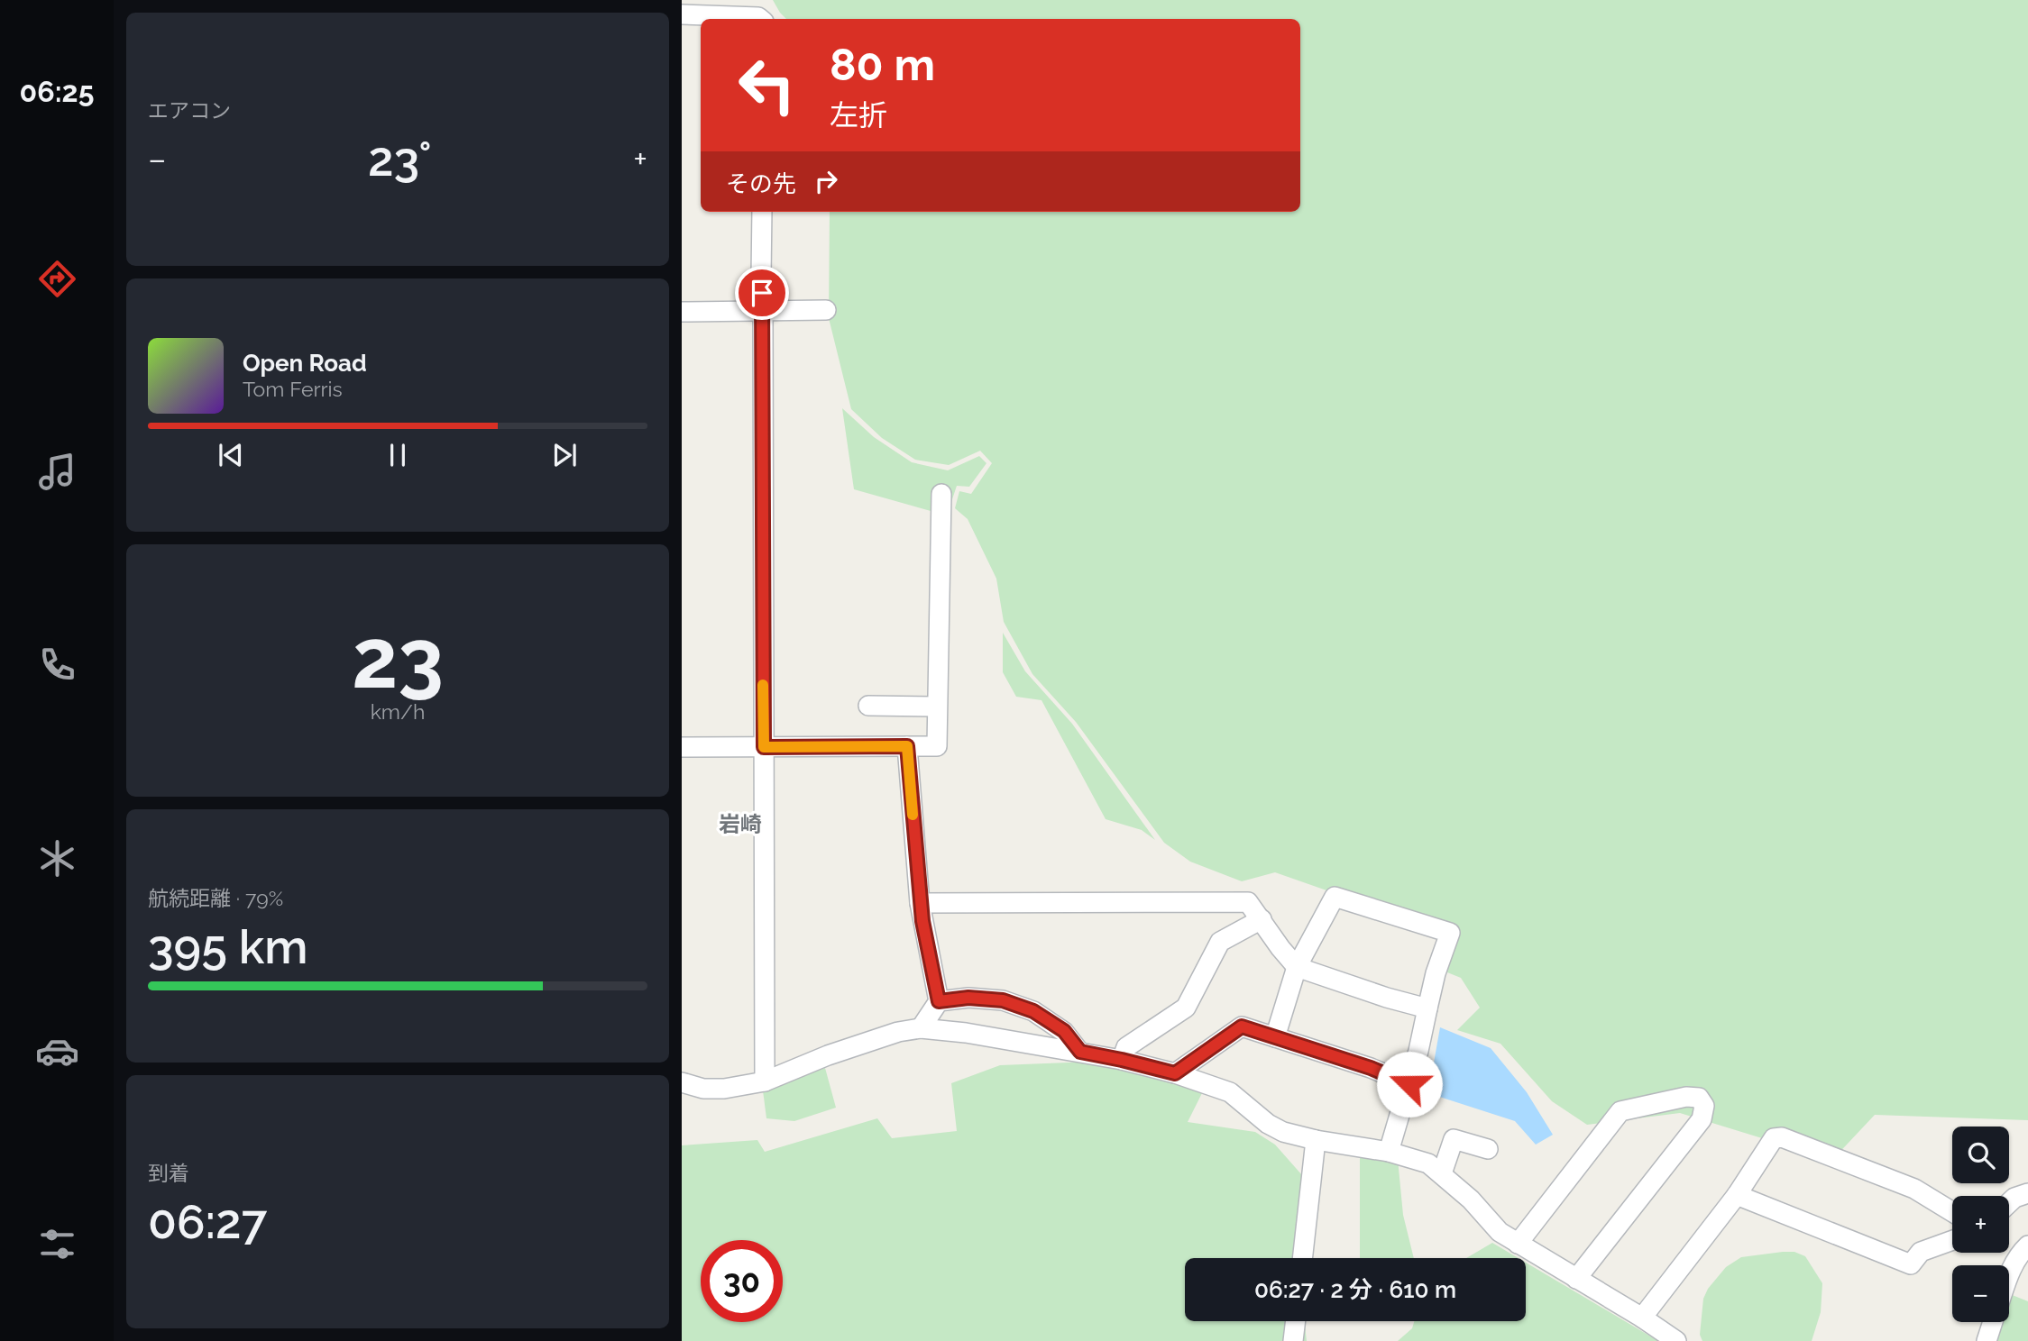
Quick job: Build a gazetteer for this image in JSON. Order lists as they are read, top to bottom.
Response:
{
  "districts": ["岩崎"],
  "page": {
    "tabs": "06:25",
    "tile": [
      "エアコン",
      ["23", "km/h"],
      ["航続距離 · 79%", "395 km"],
      ["到着", "06:27"]
    ],
    "turn": ["80 m", "左折"],
    "heat": ["−", "23°", "+"],
    "then": "その先",
    "song": ["Open Road", "Tom Ferris"],
    "map_buttons": ["+", "−"],
    "limit": "30",
    "trip": "06:27 · 2 分 · 610 m"
  }
}
